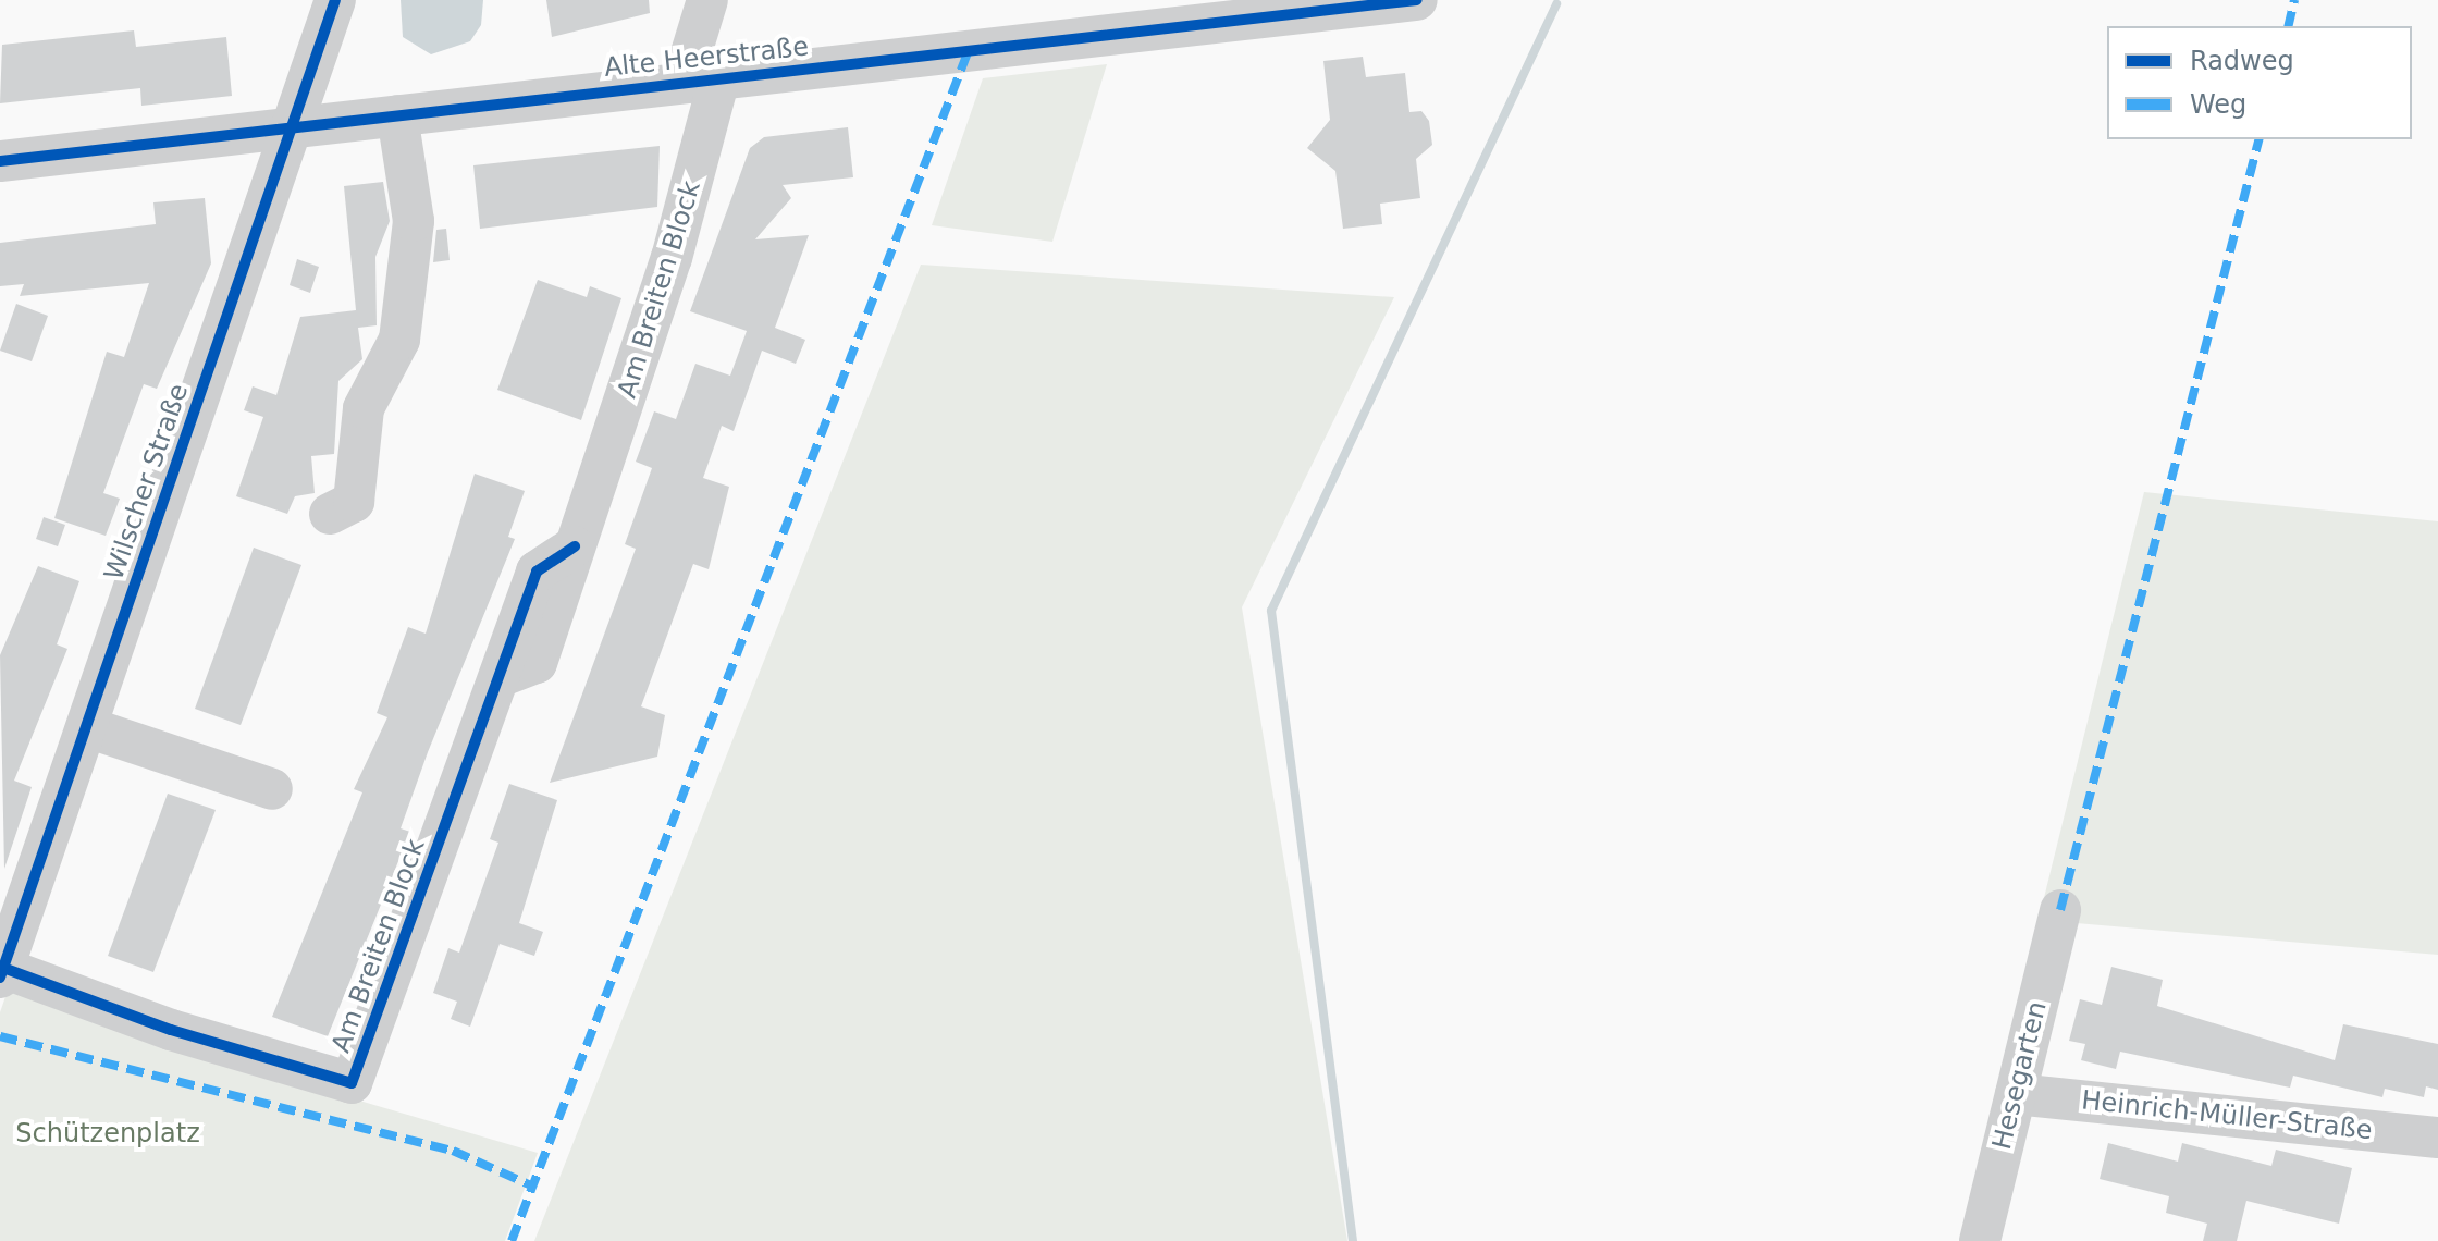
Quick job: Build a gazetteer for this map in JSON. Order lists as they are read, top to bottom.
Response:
{
  "streets": {
    "street": [
      "Alte Heerstraße",
      "Am Breiten Block",
      "Wilscher Straße",
      "Hesegarten",
      "Heinrich-Müller-Straße"
    ]
  },
  "crossings": [
    ["Alte Heerstraße", "Am Breiten Block"],
    ["Alte Heerstraße", "Wilscher Straße"],
    ["Am Breiten Block", "Wilscher Straße"],
    ["Hesegarten", "Heinrich-Müller-Straße"]
  ],
  "parks": ["Schützenplatz"],
  "legend": ["Radweg", "Weg"]
}
